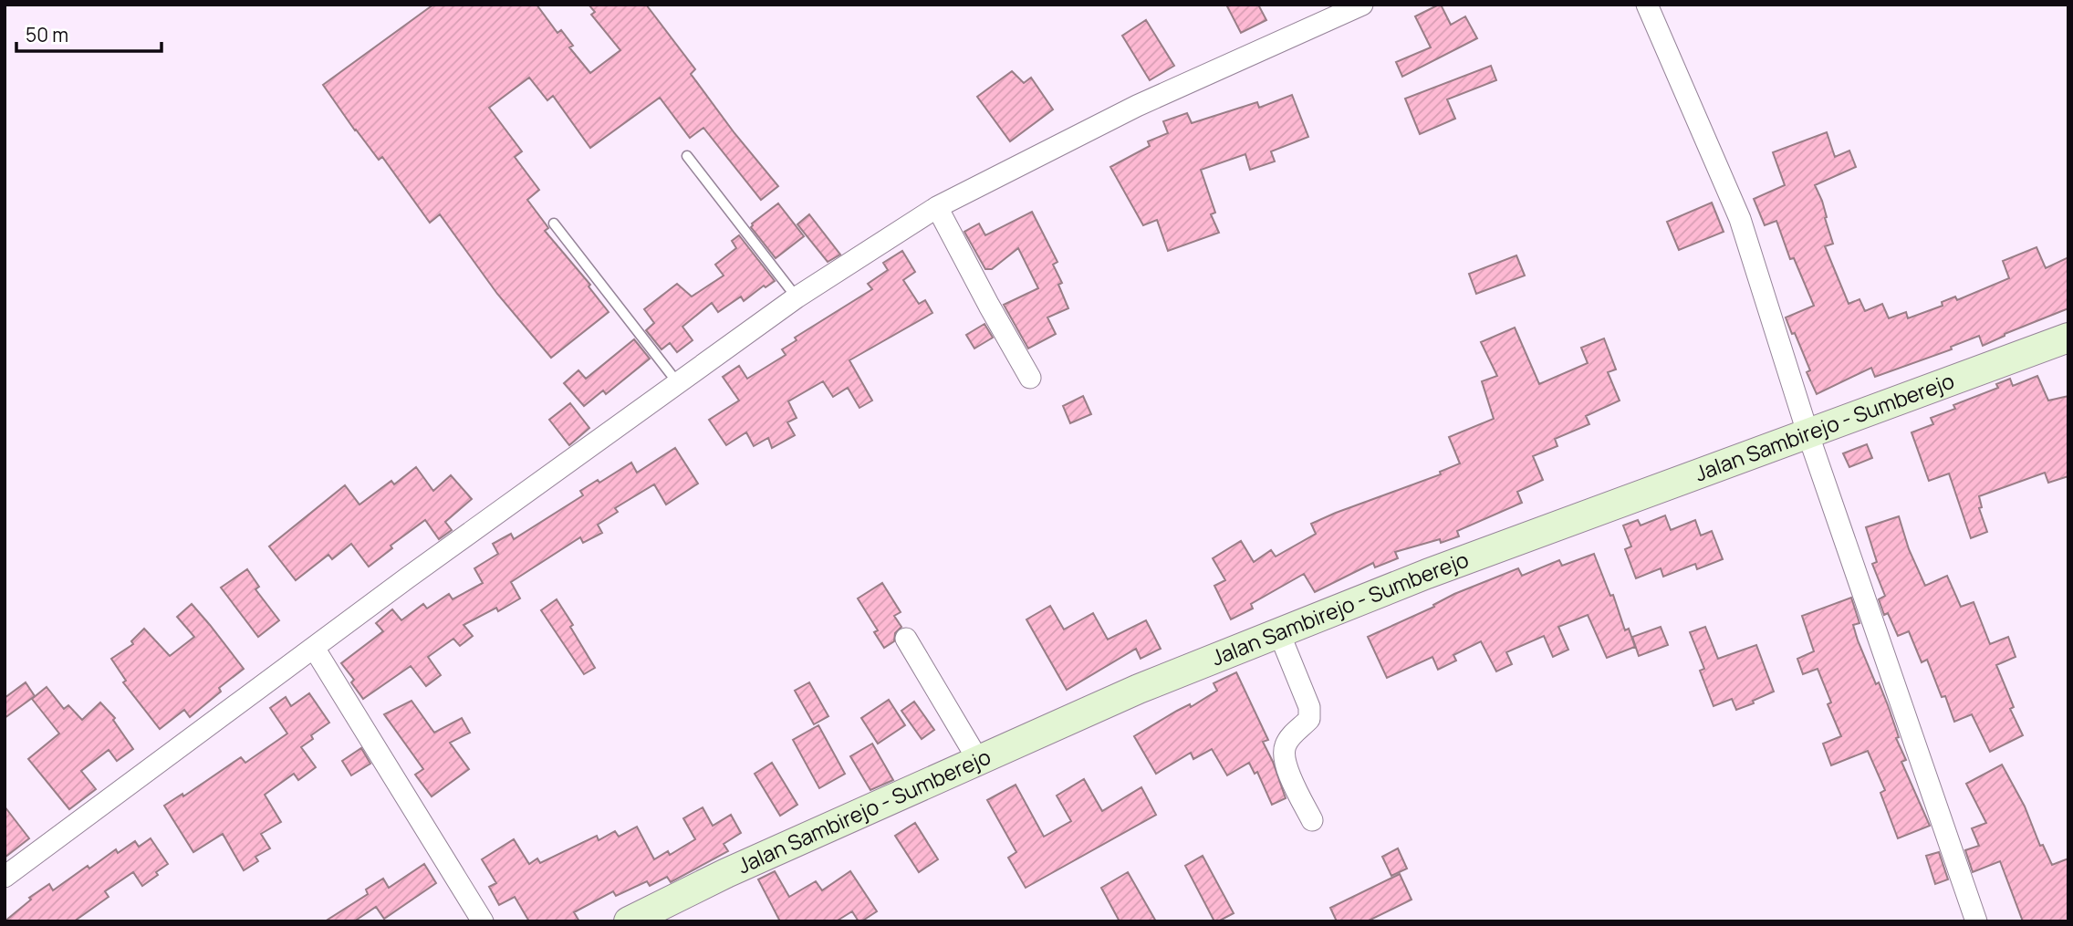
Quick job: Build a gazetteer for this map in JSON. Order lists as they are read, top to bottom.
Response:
{
  "streets": {
    "main road": ["Jalan Sambirejo - Sumberejo"]
  },
  "scale_bar": "50 m"
}
